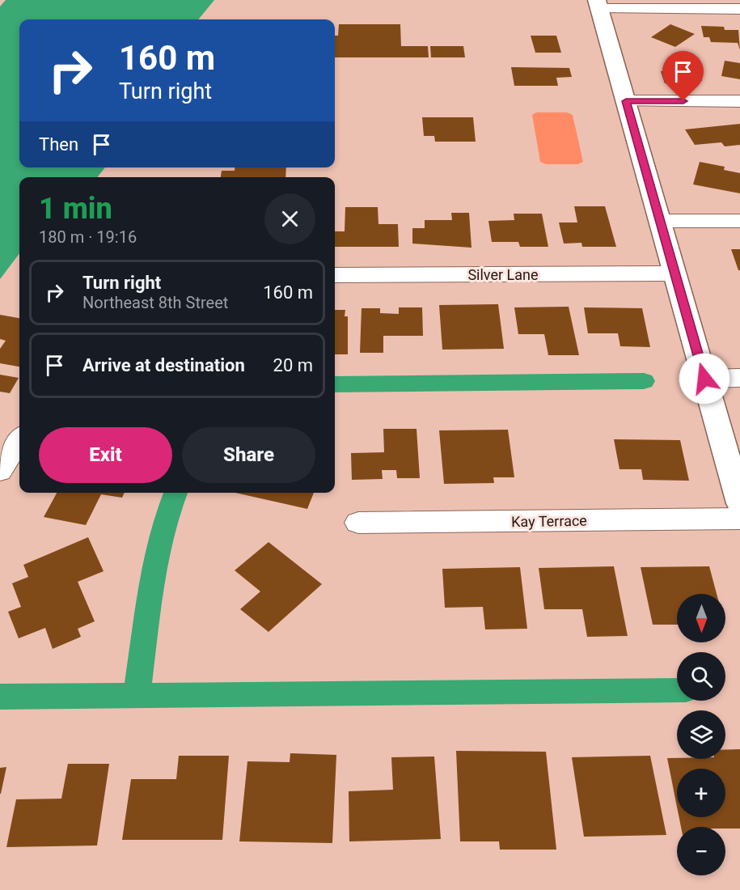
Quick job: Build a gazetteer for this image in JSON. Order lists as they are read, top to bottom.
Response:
{
  "streets": {
    "street": ["Silver Lane", "Kay Terrace"]
  },
  "north": "bottom",
  "page": {
    "turn": ["160 m", "Turn right"],
    "then": "Then",
    "heading": ["1 min", "180 m · 19:16"],
    "list": [
      {
        "name": "Turn right",
        "note": "Northeast 8th Street",
        "value": "160 m"
      },
      {
        "name": "Arrive at destination",
        "value": "20 m"
      }
    ],
    "buttons": ["Exit", "Share"],
    "map_buttons": ["+", "−"]
  }
}
